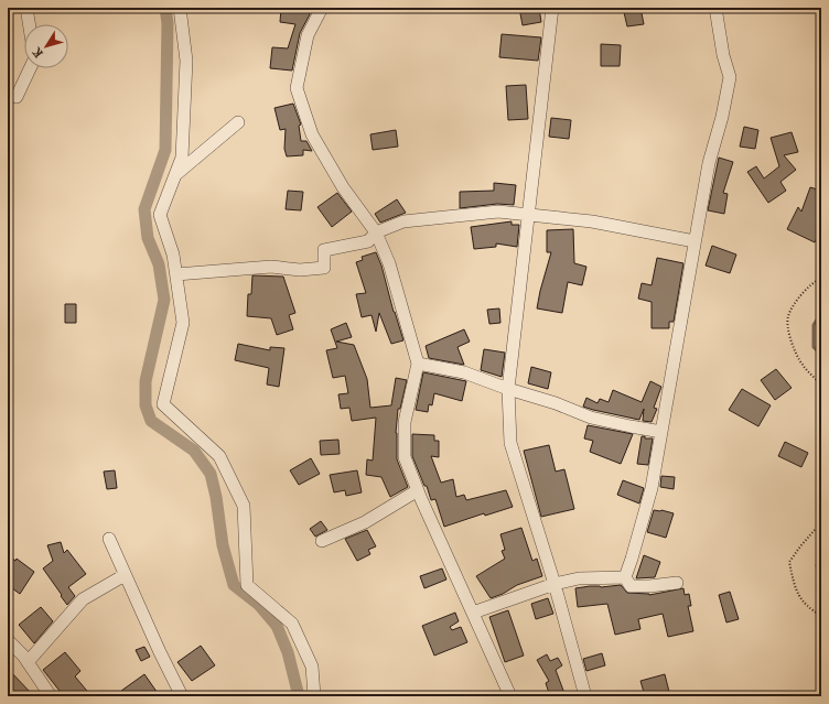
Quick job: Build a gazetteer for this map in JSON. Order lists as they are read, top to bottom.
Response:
{
  "north": "bottom left"
}
